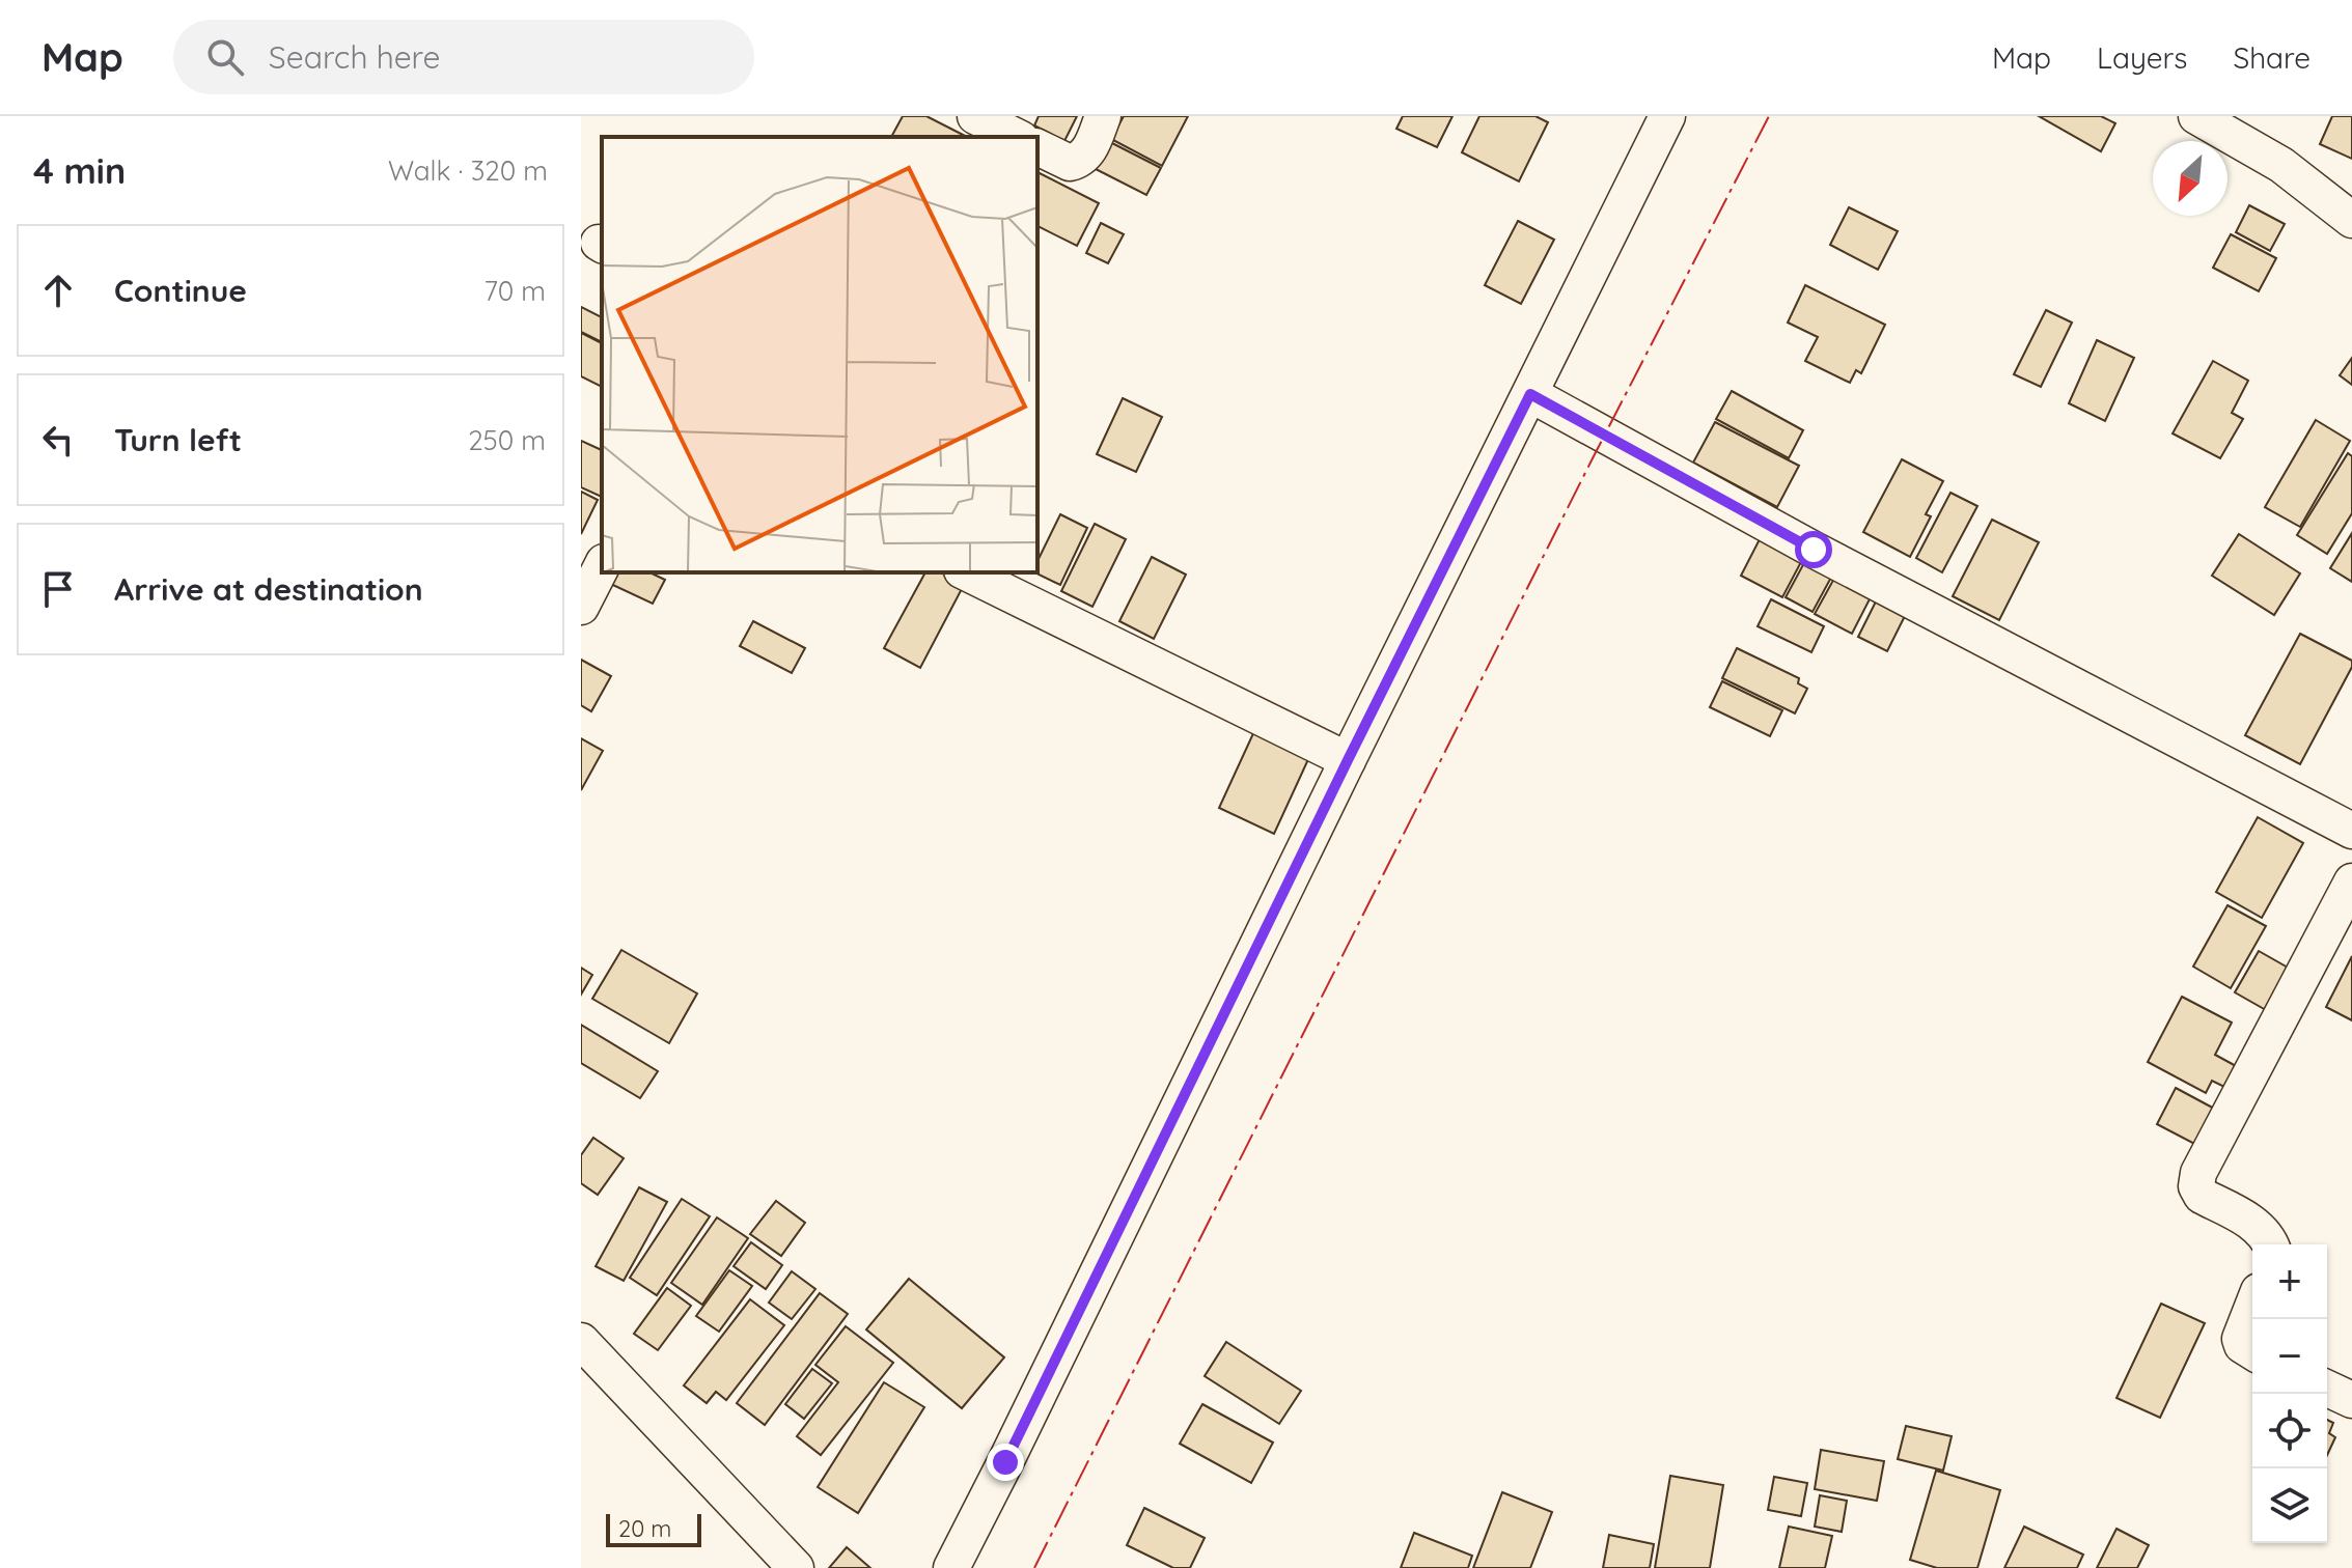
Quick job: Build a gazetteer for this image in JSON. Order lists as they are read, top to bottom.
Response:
{
  "scale_bar": "20 m",
  "north": "bottom left",
  "page": {
    "header": "Map",
    "search": "Search here",
    "nav": ["Map", "Layers", "Share"],
    "heading": ["4 min", "Walk · 320 m"],
    "list": [
      ["Continue", "70 m"],
      ["Turn left", "250 m"],
      "Arrive at destination"
    ],
    "map_buttons": ["+", "−"],
    "scale": "20 m"
  }
}
